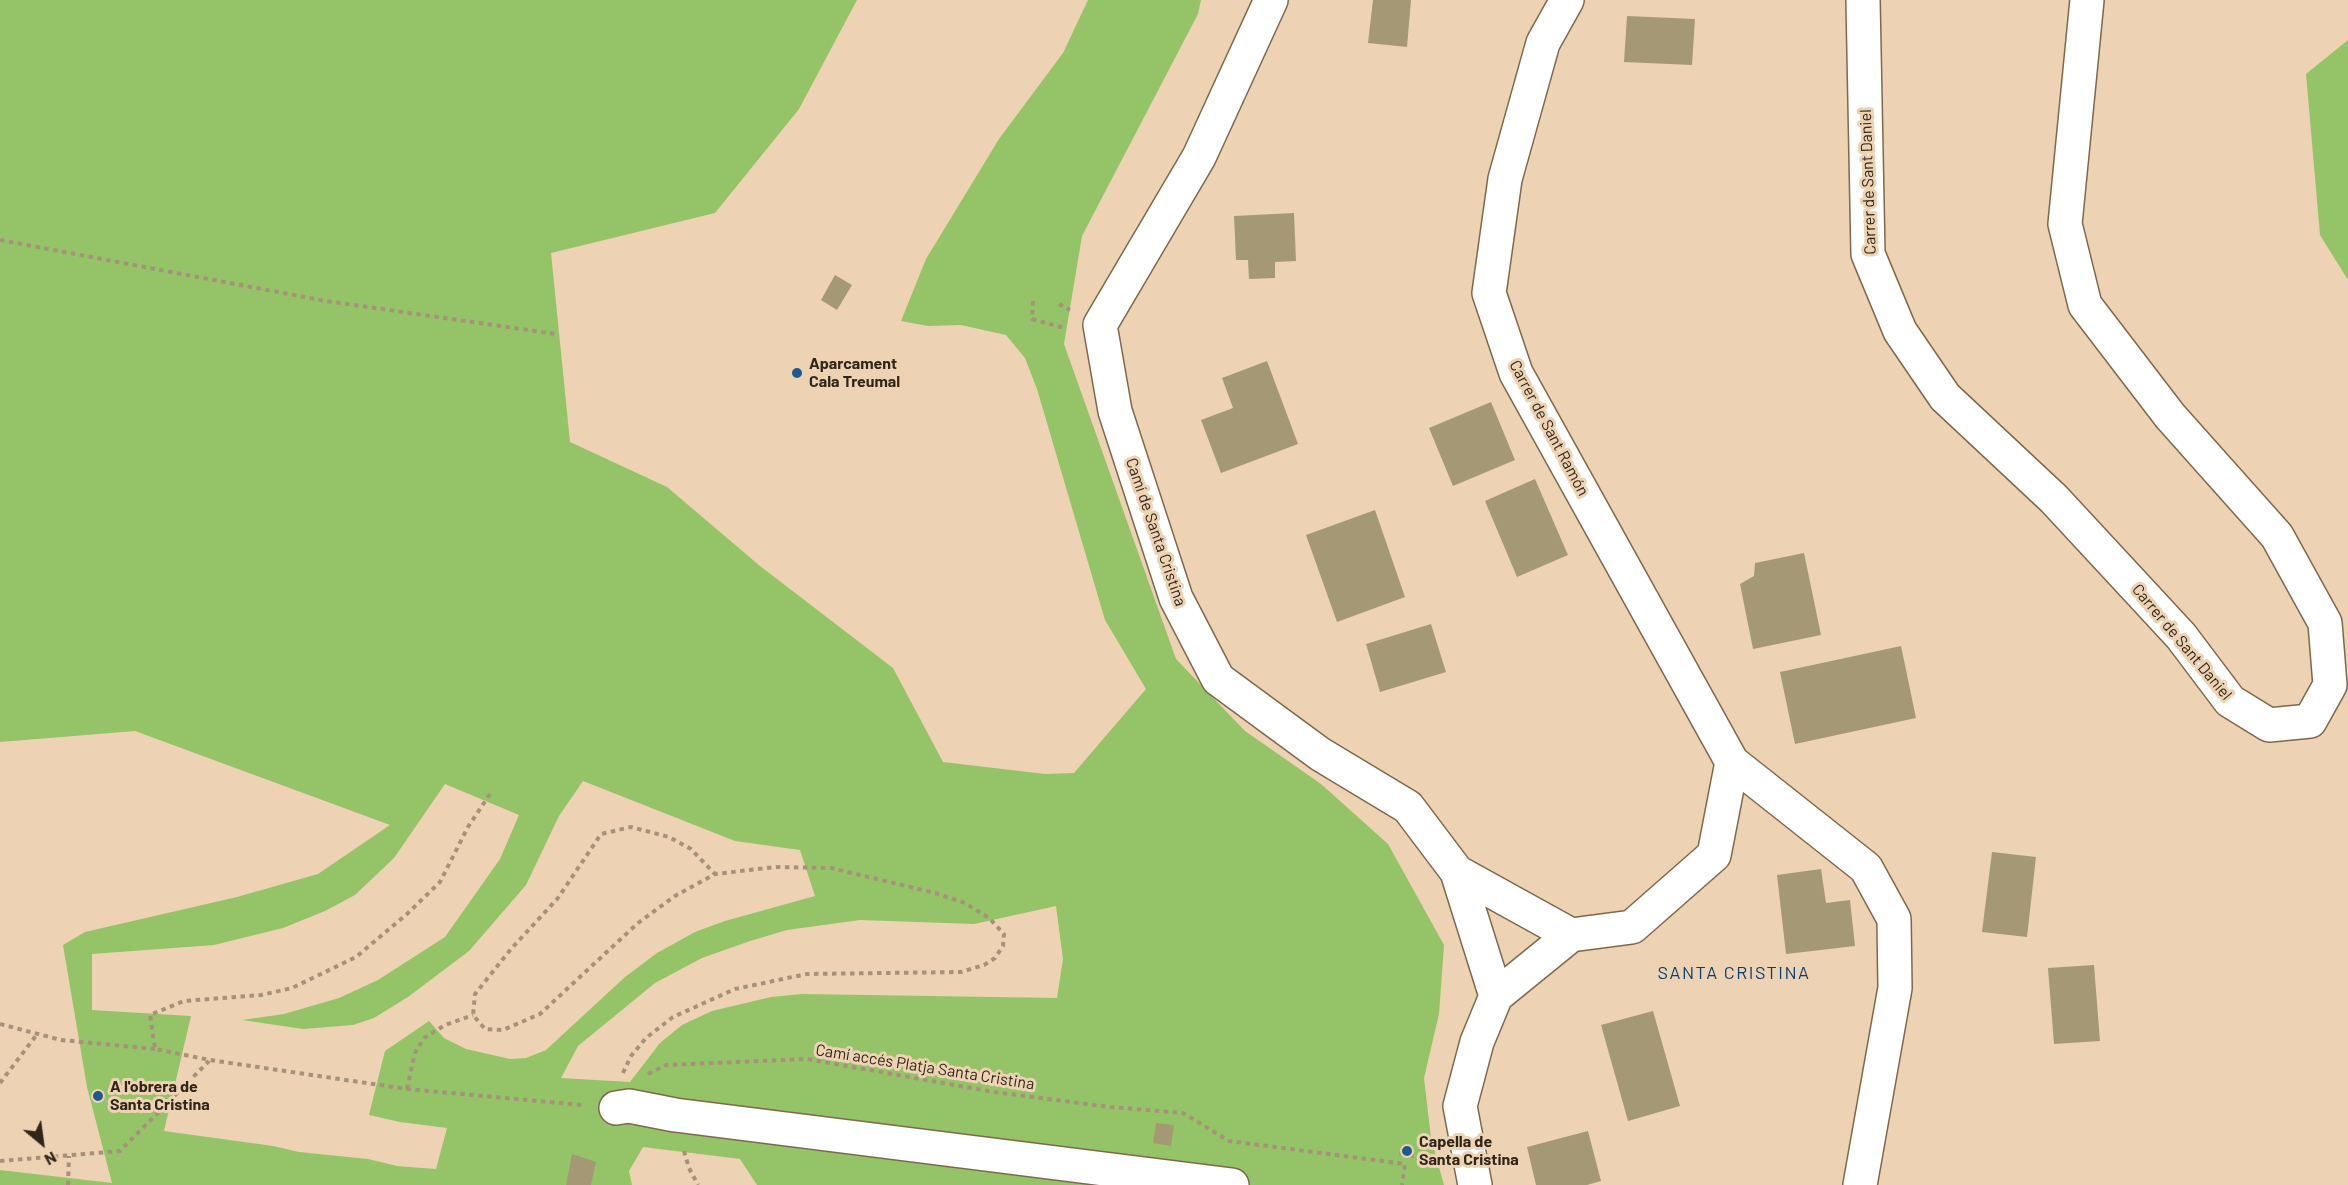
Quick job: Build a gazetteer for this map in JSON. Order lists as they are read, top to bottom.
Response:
{
  "streets": {
    "street": ["Carrer de Sant Daniel", "Carrer de Sant Ramón", "Camí de Santa Cristina"],
    "path": ["Camí accés Platja Santa Cristina"]
  },
  "districts": ["SANTA CRISTINA"],
  "places": ["Aparcament Cala Treumal", "A l'obrera de Santa Cristina", "Capella de Santa Cristina"],
  "north": "bottom right"
}
